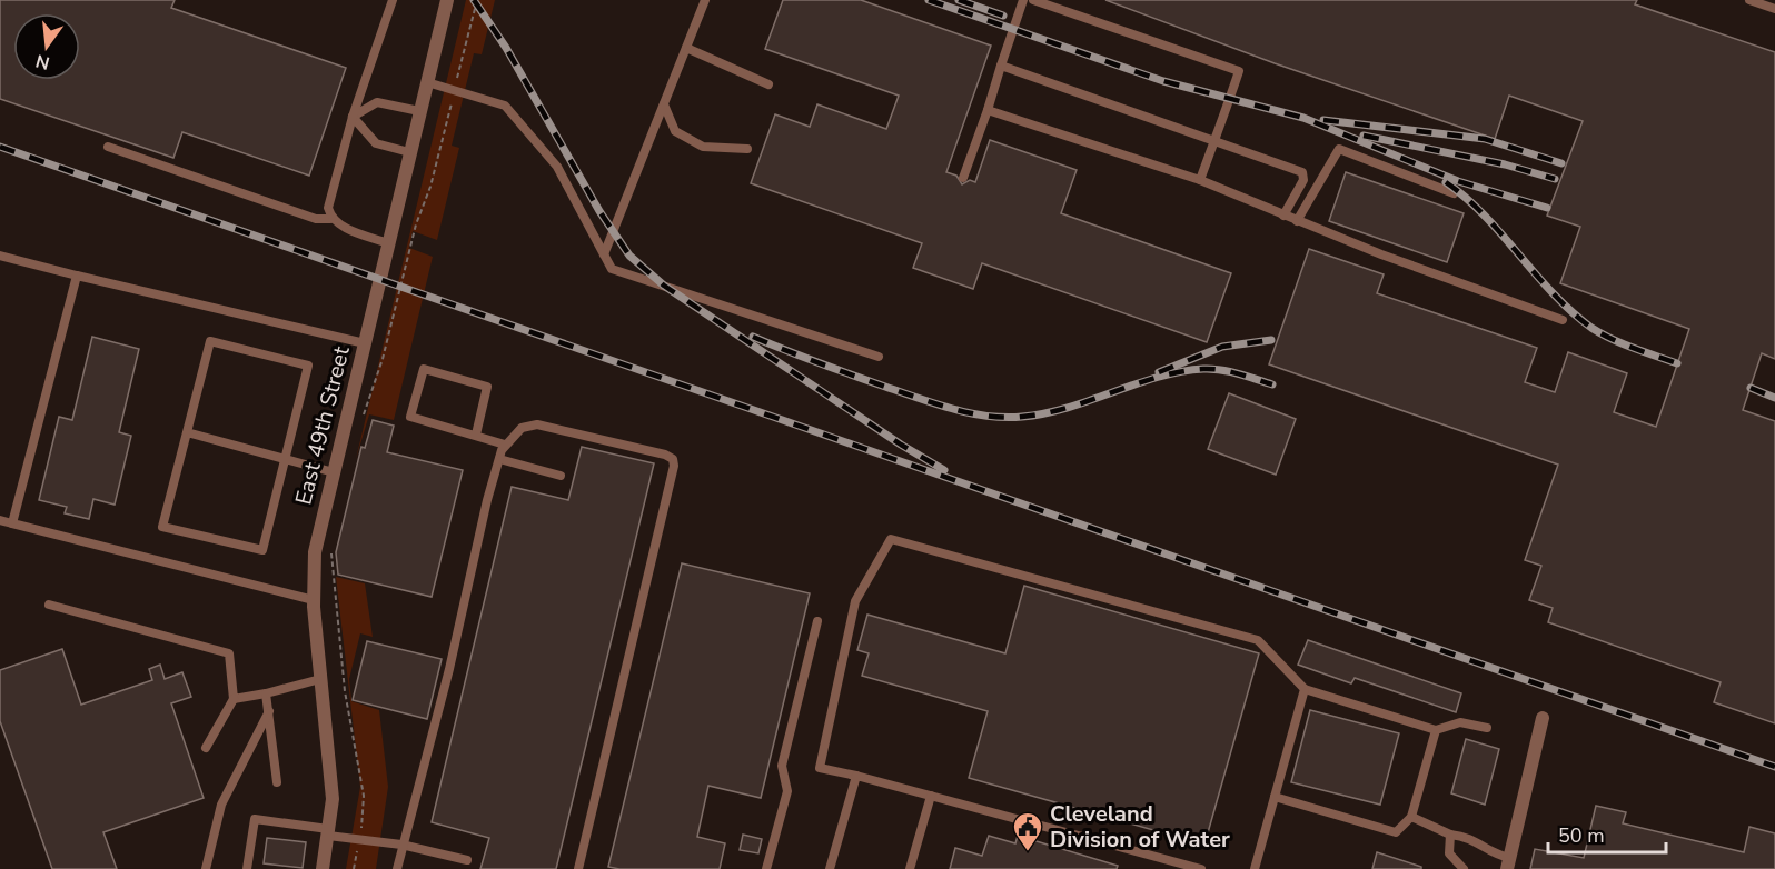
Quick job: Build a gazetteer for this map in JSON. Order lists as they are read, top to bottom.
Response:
{
  "streets": {
    "street": ["East 49th Street"]
  },
  "places": {
    "public building": ["Cleveland Division of Water"]
  },
  "scale_bar": "50 m",
  "north": "bottom"
}
